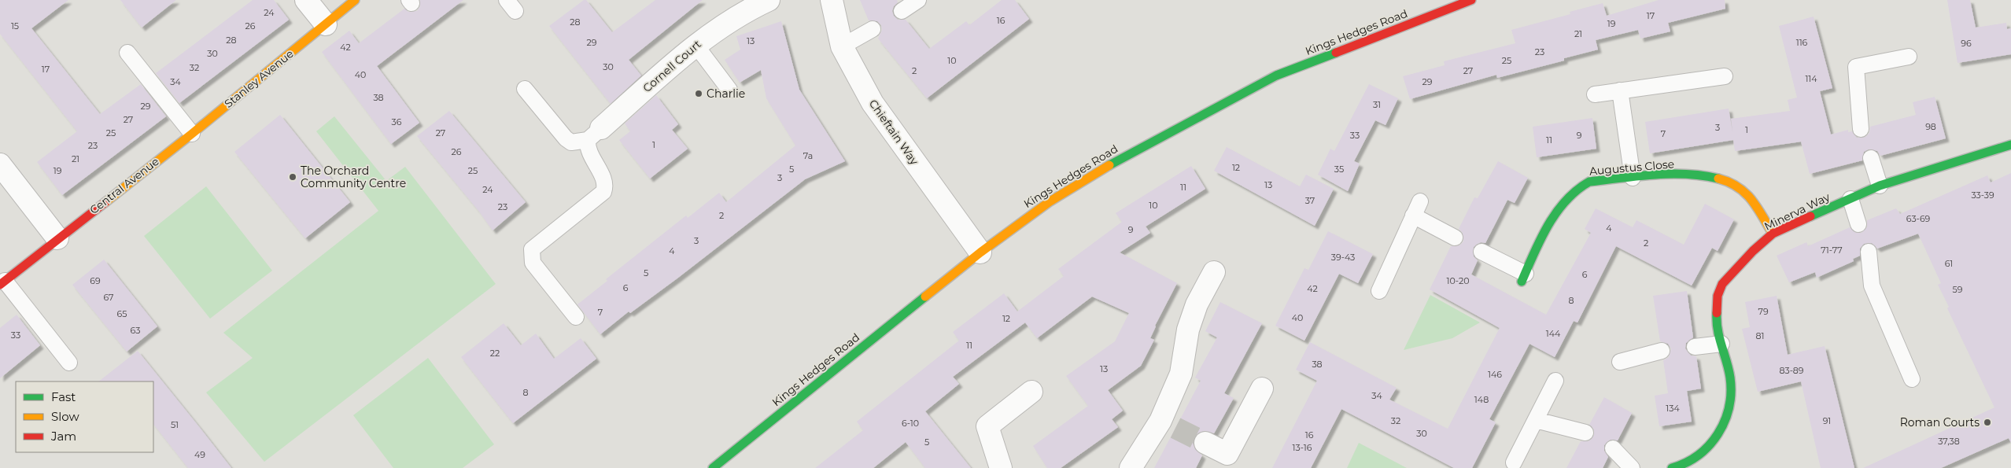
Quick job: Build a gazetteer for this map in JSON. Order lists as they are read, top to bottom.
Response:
{
  "streets": {
    "street": [
      "Kings Hedges Road",
      "Cornell Court",
      "Stanley Avenue",
      "Chieftain Way",
      "Augustus Close",
      "Central Avenue",
      "Minerva Way"
    ]
  },
  "crossings": [
    ["Kings Hedges Road", "Chieftain Way"],
    ["Stanley Avenue", "Central Avenue"],
    ["Augustus Close", "Minerva Way"]
  ],
  "places": ["Charlie", "The Orchard Community Centre", "Roman Courts"],
  "house_numbers": [
    "24",
    "17",
    "16",
    "28",
    "19",
    "15",
    "26",
    "21",
    "28",
    "13",
    "29",
    "116",
    "96",
    "42",
    "23",
    "30",
    "10",
    "25",
    "30",
    "32",
    "17",
    "2",
    "27",
    "40",
    "114",
    "34",
    "29",
    "38",
    "31",
    "29",
    "27",
    "36",
    "98",
    "3",
    "1",
    "25",
    "27",
    "7",
    "33",
    "9",
    "11",
    "1",
    "23",
    "26",
    "7a",
    "21",
    "12",
    "5",
    "35",
    "19",
    "25",
    "3",
    "13",
    "11",
    "24",
    "33-39",
    "37",
    "10",
    "23",
    "2",
    "63-69",
    "4",
    "9",
    "3",
    "2",
    "71-77",
    "4",
    "39-43",
    "61",
    "5",
    "6",
    "69",
    "10-20",
    "6",
    "42",
    "59",
    "67",
    "8",
    "79",
    "7",
    "65",
    "40",
    "12",
    "63",
    "144",
    "33",
    "81",
    "11",
    "22",
    "38",
    "13",
    "83-89",
    "146",
    "8",
    "34",
    "148",
    "134",
    "32",
    "91",
    "6-10",
    "51",
    "30",
    "16",
    "37,38",
    "5",
    "13-16",
    "49"
  ],
  "legend": ["Fast", "Slow", "Jam"]
}
